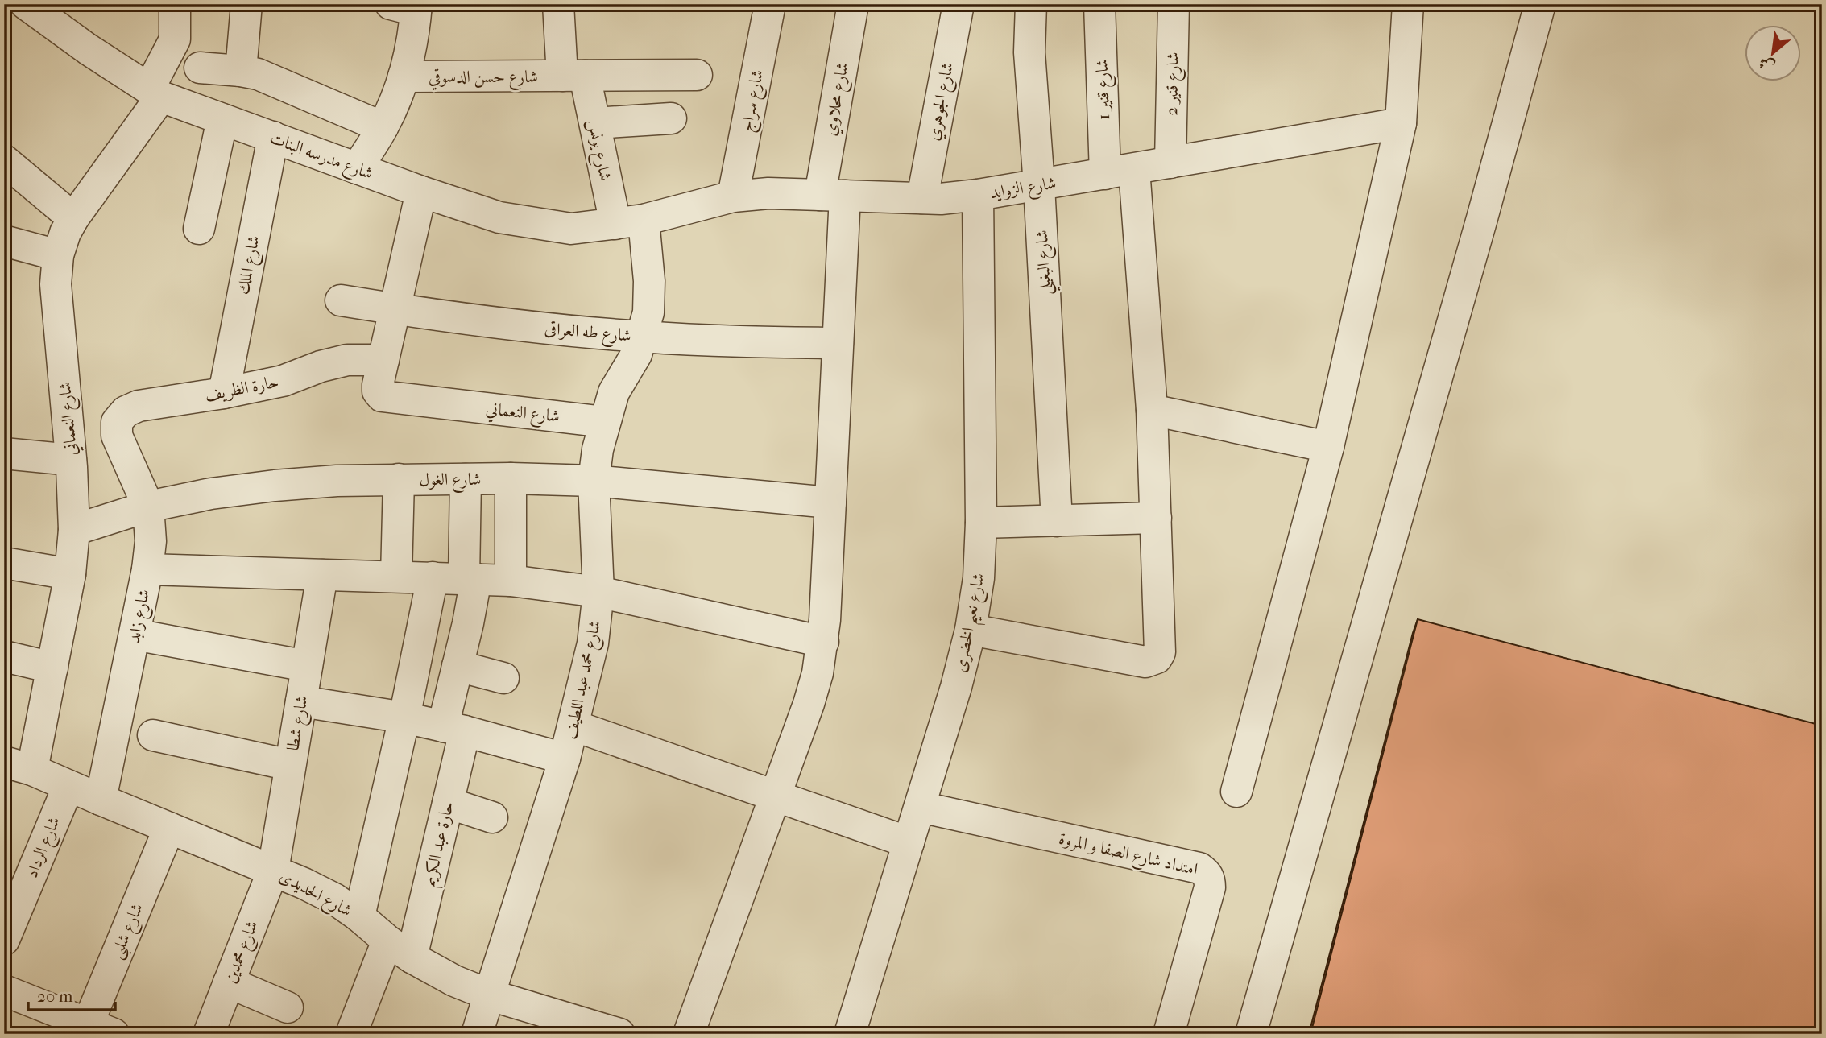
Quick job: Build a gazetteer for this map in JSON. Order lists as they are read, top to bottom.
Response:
{
  "streets": {
    "street": [
      "شارع حسن الدسوقي",
      "شارع قنير 2",
      "شارع قنير 1",
      "شارع محلاوي",
      "شارع سراج",
      "شارع الجوهري",
      "شارع يونس",
      "شارع مدرسه البنات",
      "شارع الزوايد",
      "شارع البغيلي",
      "شارع الملك",
      "شارع طه العراقى",
      "حارة الظريف",
      "شارع النعماني",
      "شارع الغول",
      "شارع زايد",
      "شارع نعيم الخضرى",
      "شارع محمد عبد اللطيف",
      "شارع شطا",
      "حارة عبد الكريم",
      "شارع الرداد",
      "امتداد شارع الصفا و المروة",
      "شارع الحديدى",
      "شارع شلبى",
      "شارع محمدين"
    ]
  },
  "crossings": [
    ["شارع حسن الدسوقي", "شارع يونس"],
    ["شارع قنير 2", "شارع الزوايد"],
    ["شارع قنير 1", "شارع الزوايد"],
    ["شارع قنير 1", "شارع نعيم الخضرى"],
    ["شارع محلاوي", "شارع الزوايد"],
    ["شارع محلاوي", "شارع طه العراقى"],
    ["شارع محلاوي", "شارع الغول"],
    ["شارع سراج", "شارع الزوايد"],
    ["شارع الجوهري", "شارع الزوايد"],
    ["شارع يونس", "شارع مدرسه البنات"],
    ["شارع يونس", "شارع الزوايد"],
    ["شارع يونس", "شارع محمد عبد اللطيف"],
    ["شارع مدرسه البنات", "شارع الزوايد"],
    ["شارع مدرسه البنات", "شارع الملك"],
    ["شارع مدرسه البنات", "شارع النعماني"],
    ["شارع مدرسه البنات", "شارع محمد عبد اللطيف"],
    ["شارع الزوايد", "شارع البغيلي"],
    ["شارع الزوايد", "شارع نعيم الخضرى"],
    ["شارع الزوايد", "شارع محمد عبد اللطيف"],
    ["شارع الملك", "حارة الظريف"],
    ["شارع طه العراقى", "شارع النعماني"],
    ["شارع طه العراقى", "شارع محمد عبد اللطيف"],
    ["حارة الظريف", "شارع النعماني"],
    ["حارة الظريف", "شارع زايد"],
    ["شارع النعماني", "شارع الغول"],
    ["شارع النعماني", "شارع محمد عبد اللطيف"],
    ["شارع النعماني", "شارع الحديدى"],
    ["شارع الغول", "شارع زايد"],
    ["شارع الغول", "شارع محمد عبد اللطيف"],
    ["شارع الغول", "حارة عبد الكريم"],
    ["شارع زايد", "شارع الحديدى"],
    ["شارع نعيم الخضرى", "امتداد شارع الصفا و المروة"],
    ["شارع محمد عبد اللطيف", "شارع الحديدى"],
    ["شارع شطا", "شارع الحديدى"],
    ["شارع شطا", "شارع محمدين"],
    ["حارة عبد الكريم", "شارع الحديدى"],
    ["شارع الرداد", "شارع الحديدى"],
    ["شارع الحديدى", "شارع شلبى"],
    ["شارع الحديدى", "شارع محمدين"]
  ],
  "scale_bar": "20 m",
  "north": "bottom left"
}
